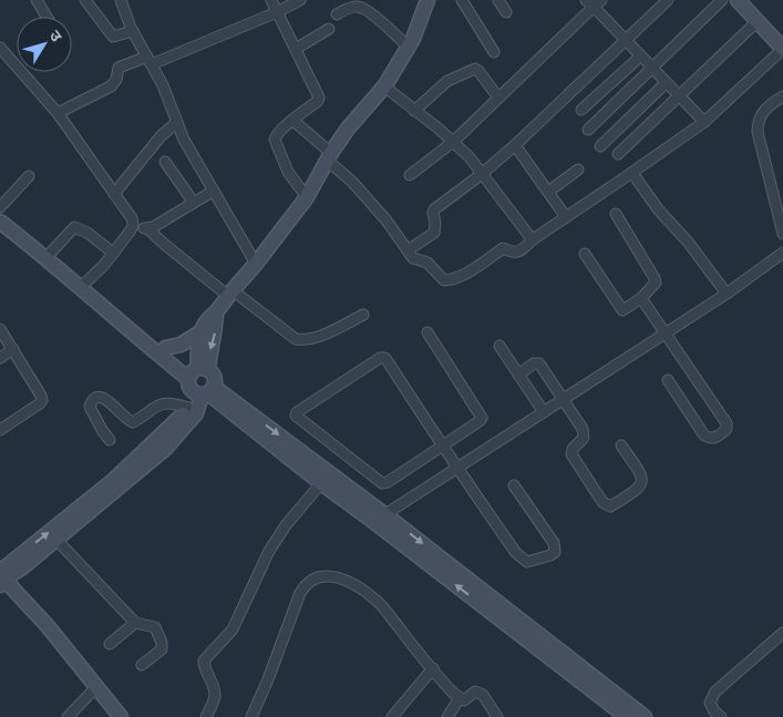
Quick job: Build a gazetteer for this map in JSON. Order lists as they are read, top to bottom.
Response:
{
  "north": "top right"
}
